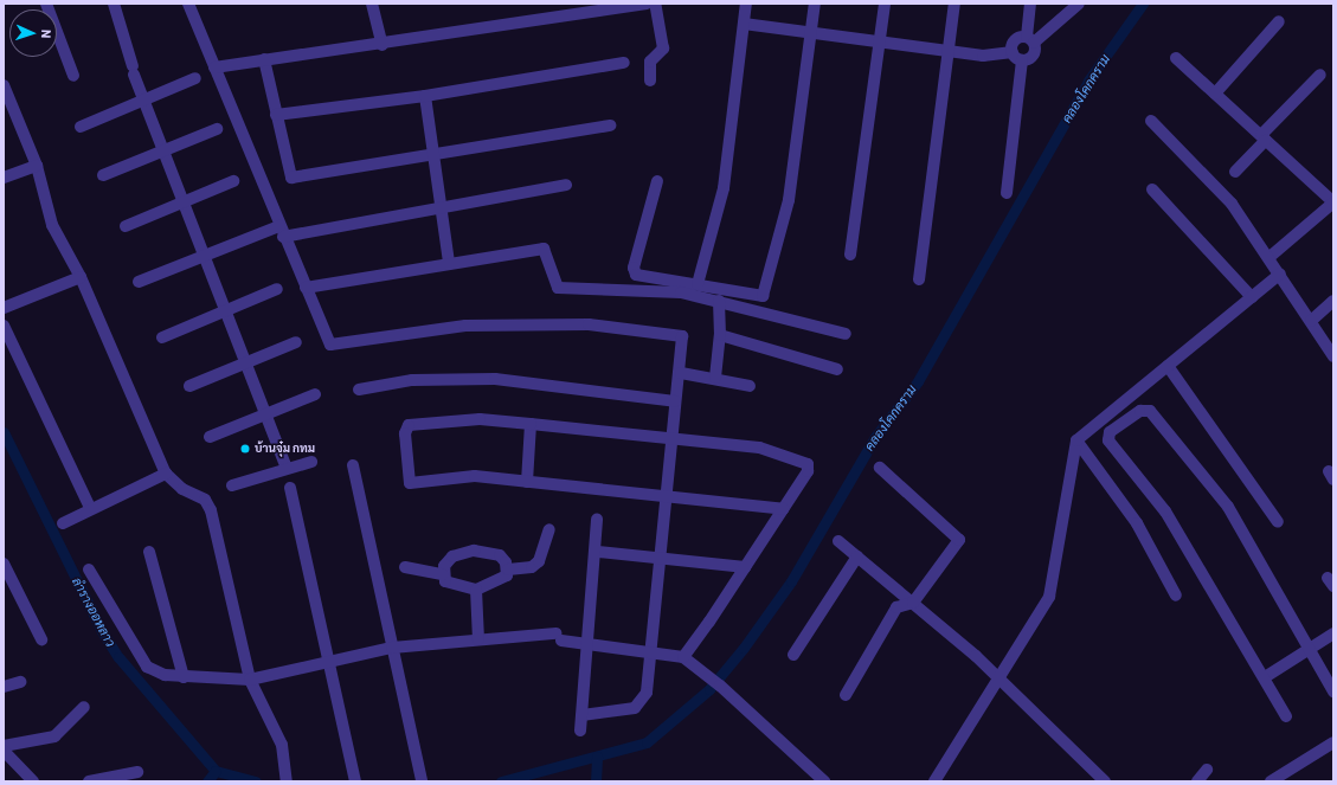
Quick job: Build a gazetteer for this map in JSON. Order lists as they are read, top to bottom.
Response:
{
  "water": ["คลองโคกคราม", "ลำรางออหลาว"],
  "places": ["บ้านจุ๋ม กทม"],
  "north": "right"
}
